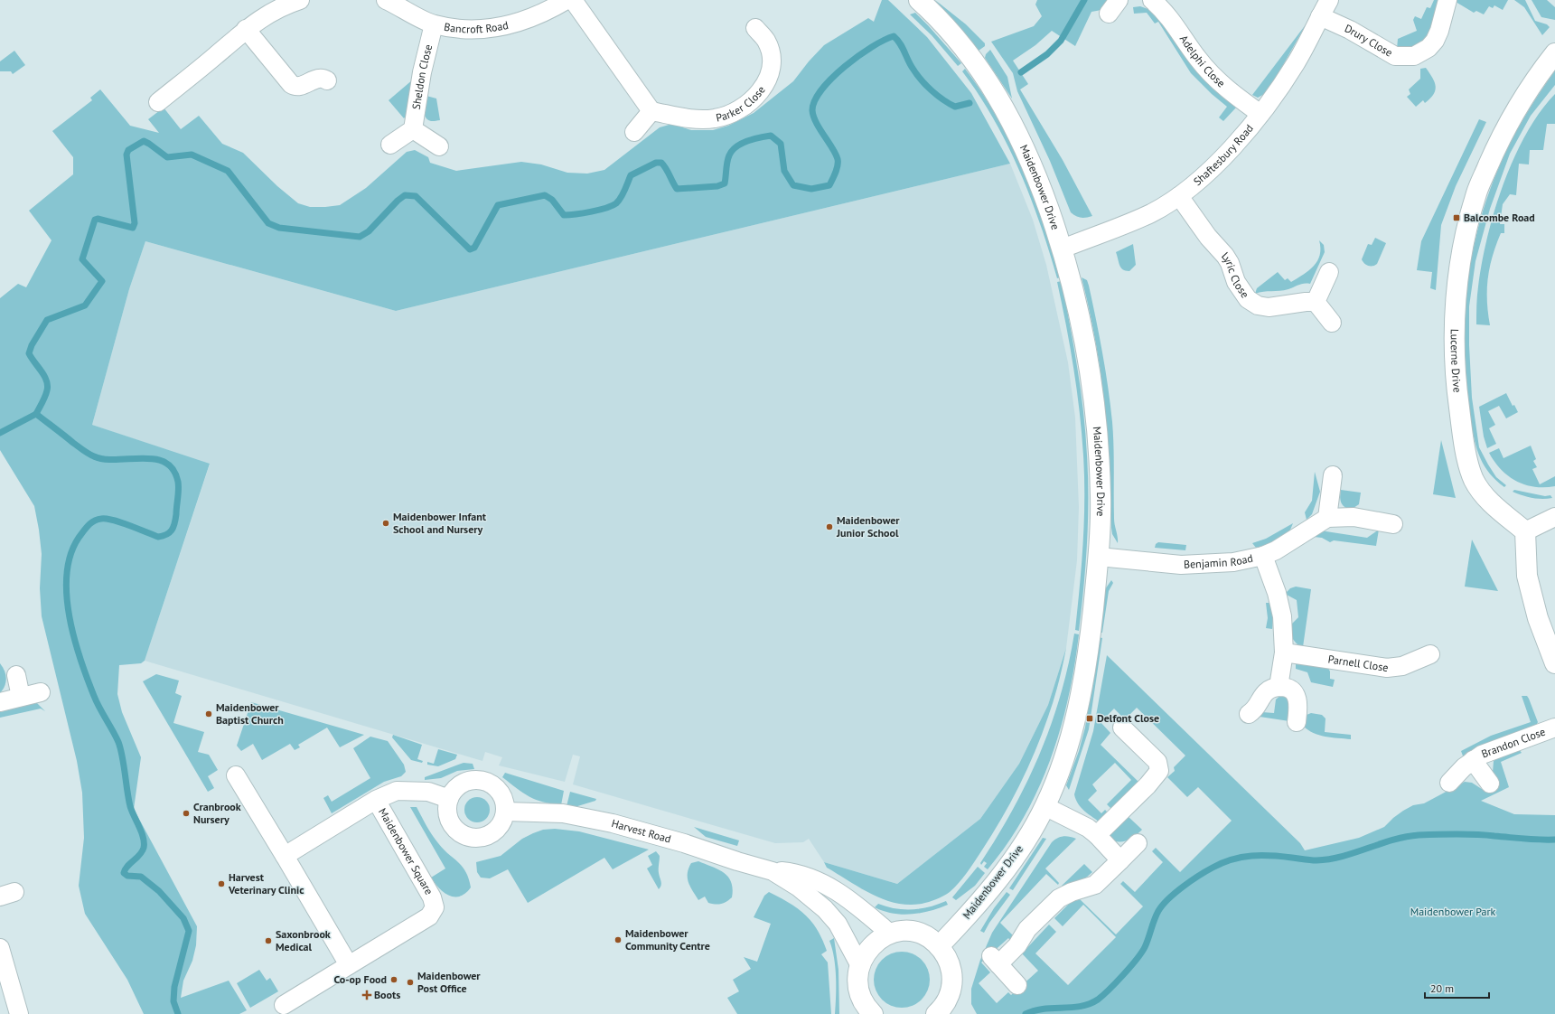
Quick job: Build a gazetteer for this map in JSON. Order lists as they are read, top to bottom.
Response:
{
  "streets": {
    "street": [
      "Bancroft Road",
      "Drury Close",
      "Adelphi Close",
      "Sheldon Close",
      "Parker Close",
      "Shaftesbury Road",
      "Maidenbower Drive",
      "Lyric Close",
      "Lucerne Drive",
      "Benjamin Road",
      "Parnell Close",
      "Brandon Close",
      "Harvest Road",
      "Maidenbower Square"
    ]
  },
  "crossings": [
    ["Bancroft Road", "Sheldon Close"],
    ["Drury Close", "Shaftesbury Road"],
    ["Adelphi Close", "Shaftesbury Road"],
    ["Shaftesbury Road", "Maidenbower Drive"],
    ["Shaftesbury Road", "Lyric Close"],
    ["Maidenbower Drive", "Benjamin Road"]
  ],
  "parks": ["Maidenbower Park"],
  "places": {
    "transit": ["Balcombe Road", "Delfont Close"],
    "other": [
      "Maidenbower Infant School and Nursery",
      "Maidenbower Junior School",
      "Maidenbower Baptist Church",
      "Cranbrook Nursery",
      "Harvest Veterinary Clinic",
      "Maidenbower Community Centre",
      "Saxonbrook Medical",
      "Co-op Food",
      "Maidenbower Post Office"
    ],
    "health": ["Boots"]
  },
  "scale_bar": "20 m"
}
